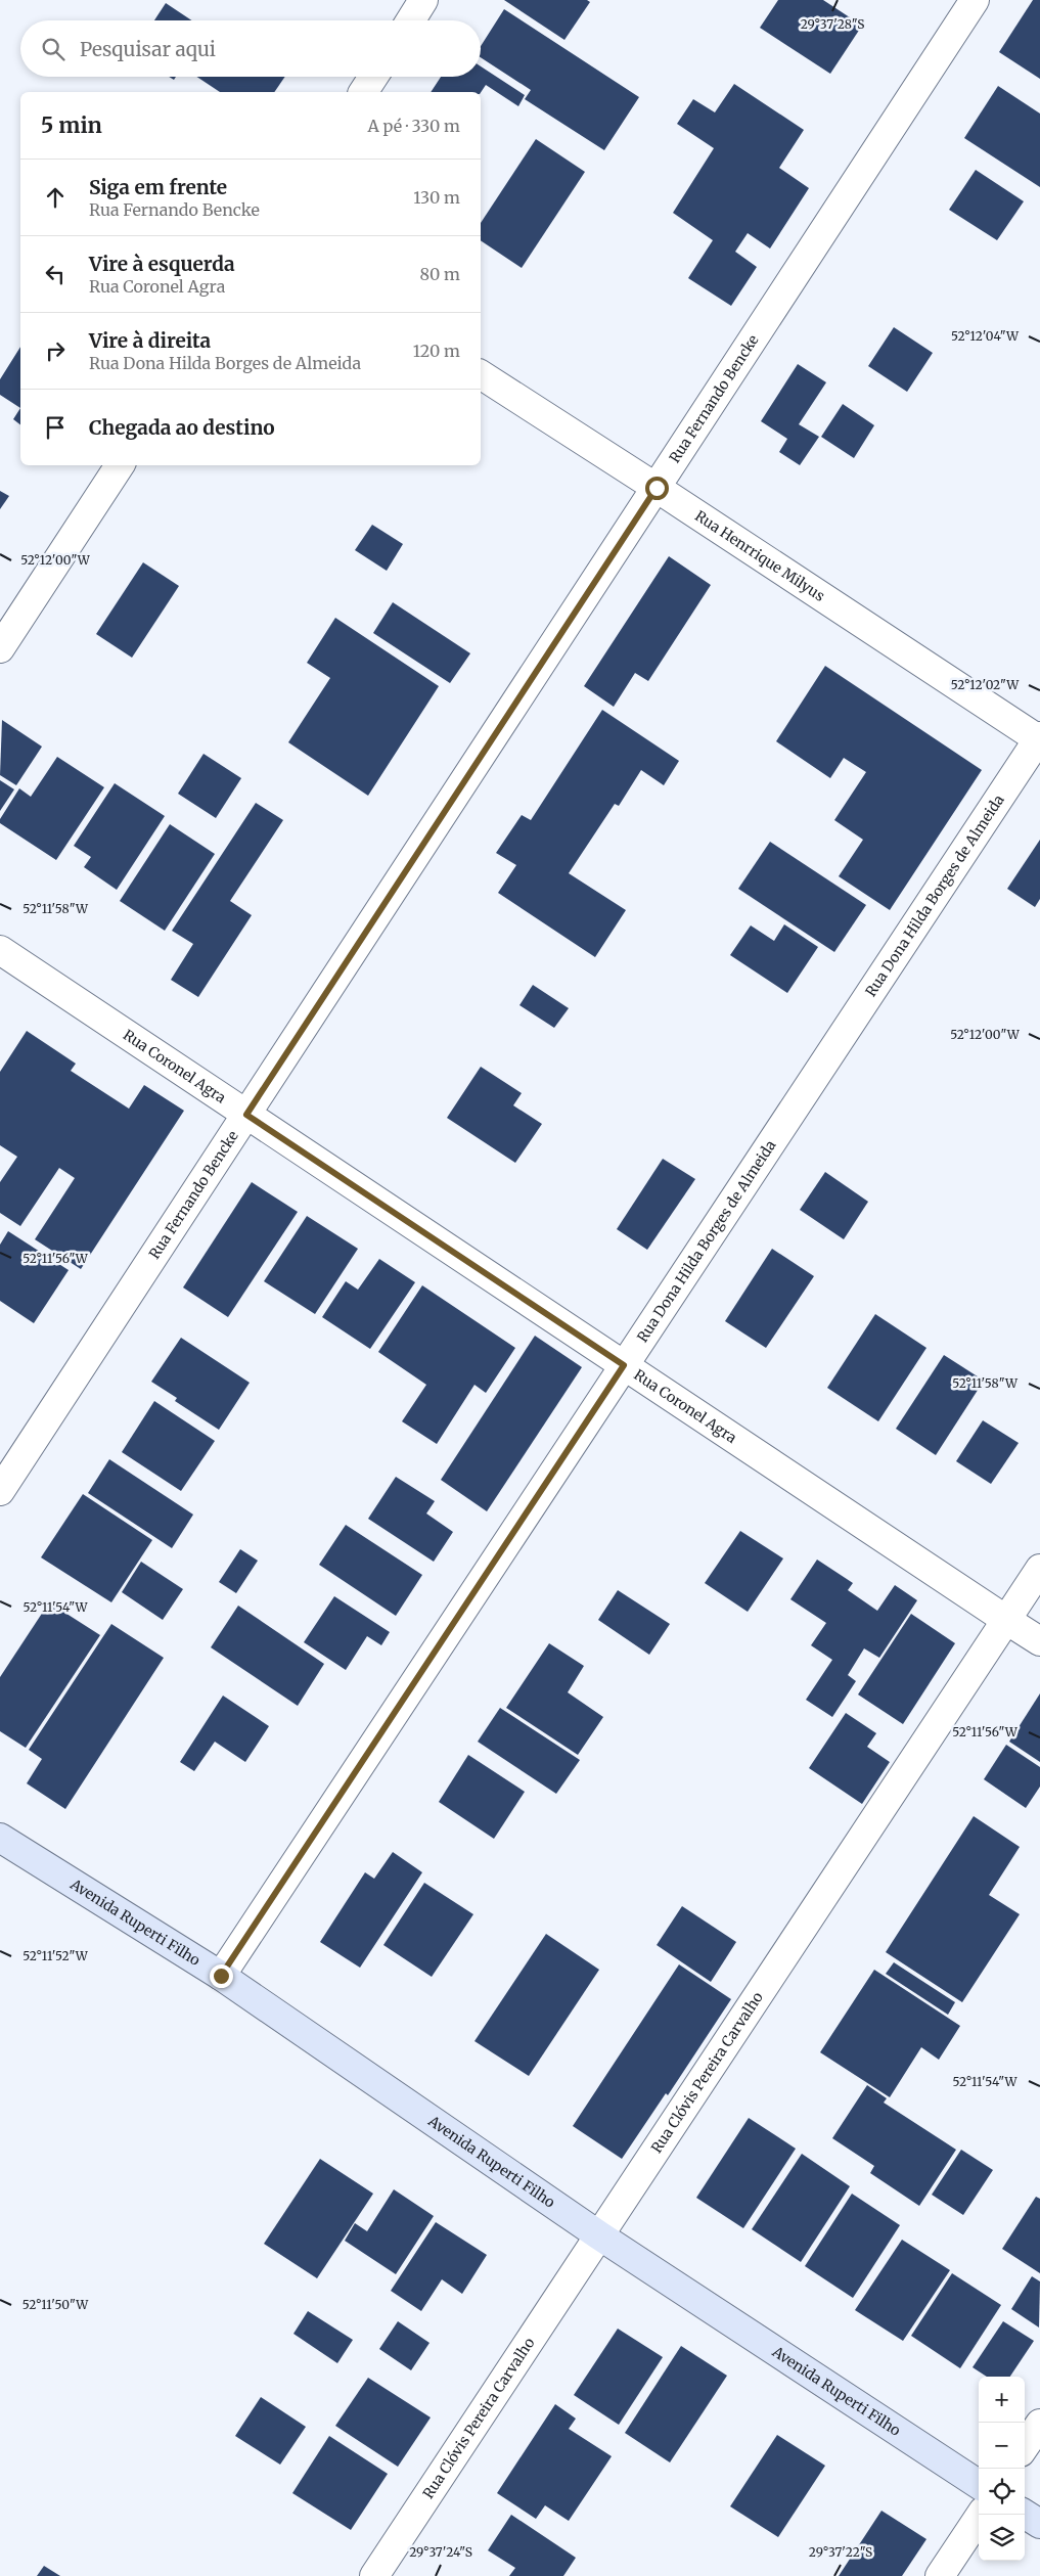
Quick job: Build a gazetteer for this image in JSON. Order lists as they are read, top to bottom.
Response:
{
  "streets": {
    "main road": ["Avenida Ruperti Filho"],
    "street": [
      "Rua Fernando Bencke",
      "Rua Henrrique Milyus",
      "Rua Dona Hilda Borges de Almeida",
      "Rua Coronel Agra",
      "Rua Clóvis Pereira Carvalho"
    ]
  },
  "crossings": [
    ["Rua Fernando Bencke", "Rua Henrrique Milyus"],
    ["Rua Fernando Bencke", "Rua Coronel Agra"],
    ["Rua Henrrique Milyus", "Rua Dona Hilda Borges de Almeida"],
    ["Rua Dona Hilda Borges de Almeida", "Rua Coronel Agra"],
    ["Rua Dona Hilda Borges de Almeida", "Avenida Ruperti Filho"],
    ["Rua Coronel Agra", "Rua Clóvis Pereira Carvalho"],
    ["Avenida Ruperti Filho", "Rua Clóvis Pereira Carvalho"]
  ],
  "page": {
    "search": "Pesquisar aqui",
    "heading": ["5 min", "A pé · 330 m"],
    "list": [
      ["Siga em frente", "Rua Fernando Bencke", "130 m"],
      ["Vire à esquerda", "Rua Coronel Agra", "80 m"],
      ["Vire à direita", "Rua Dona Hilda Borges de Almeida", "120 m"],
      "Chegada ao destino"
    ],
    "map_buttons": ["+", "−"]
  },
  "coordinates": [
    "29°37'28\"S",
    "52°12'04\"W",
    "52°12'00\"W",
    "52°12'02\"W",
    "52°11'58\"W",
    "52°11'56\"W",
    "52°11'54\"W",
    "52°11'52\"W",
    "52°11'50\"W",
    "29°37'24\"S",
    "29°37'22\"S"
  ]
}
